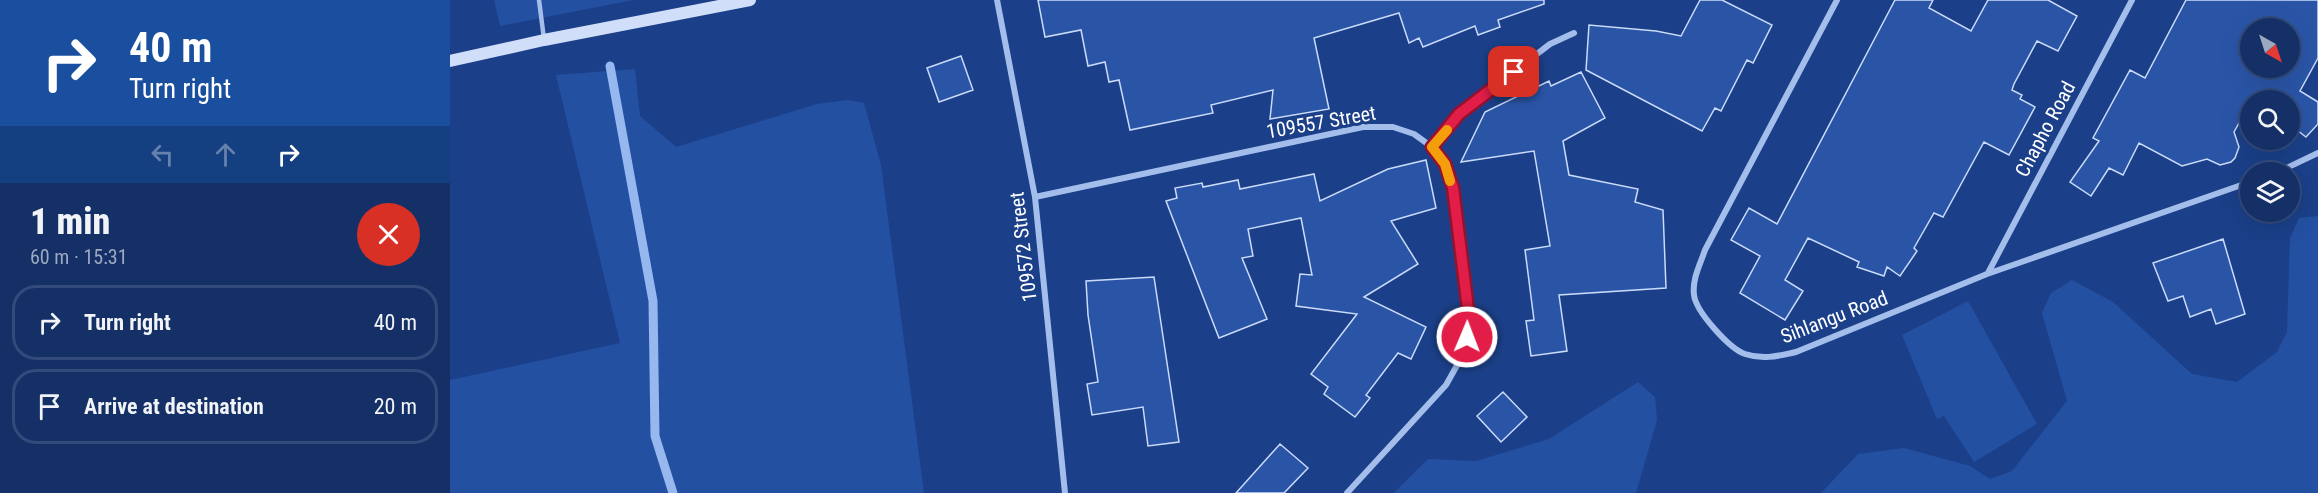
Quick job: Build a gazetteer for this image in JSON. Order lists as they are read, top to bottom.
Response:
{
  "streets": {
    "street": [
      "109557 Street",
      "Chapho Road",
      "109572 Street",
      "Sihlangu Road"
    ]
  },
  "crossings": [
    ["109557 Street", "109572 Street"],
    ["Chapho Road", "Sihlangu Road"]
  ],
  "north": "bottom right",
  "page": {
    "turn": ["40 m", "Turn right"],
    "heading": ["1 min", "60 m · 15:31"],
    "list": [
      {
        "name": "Turn right",
        "value": "40 m"
      },
      {
        "name": "Arrive at destination",
        "value": "20 m"
      }
    ]
  }
}
